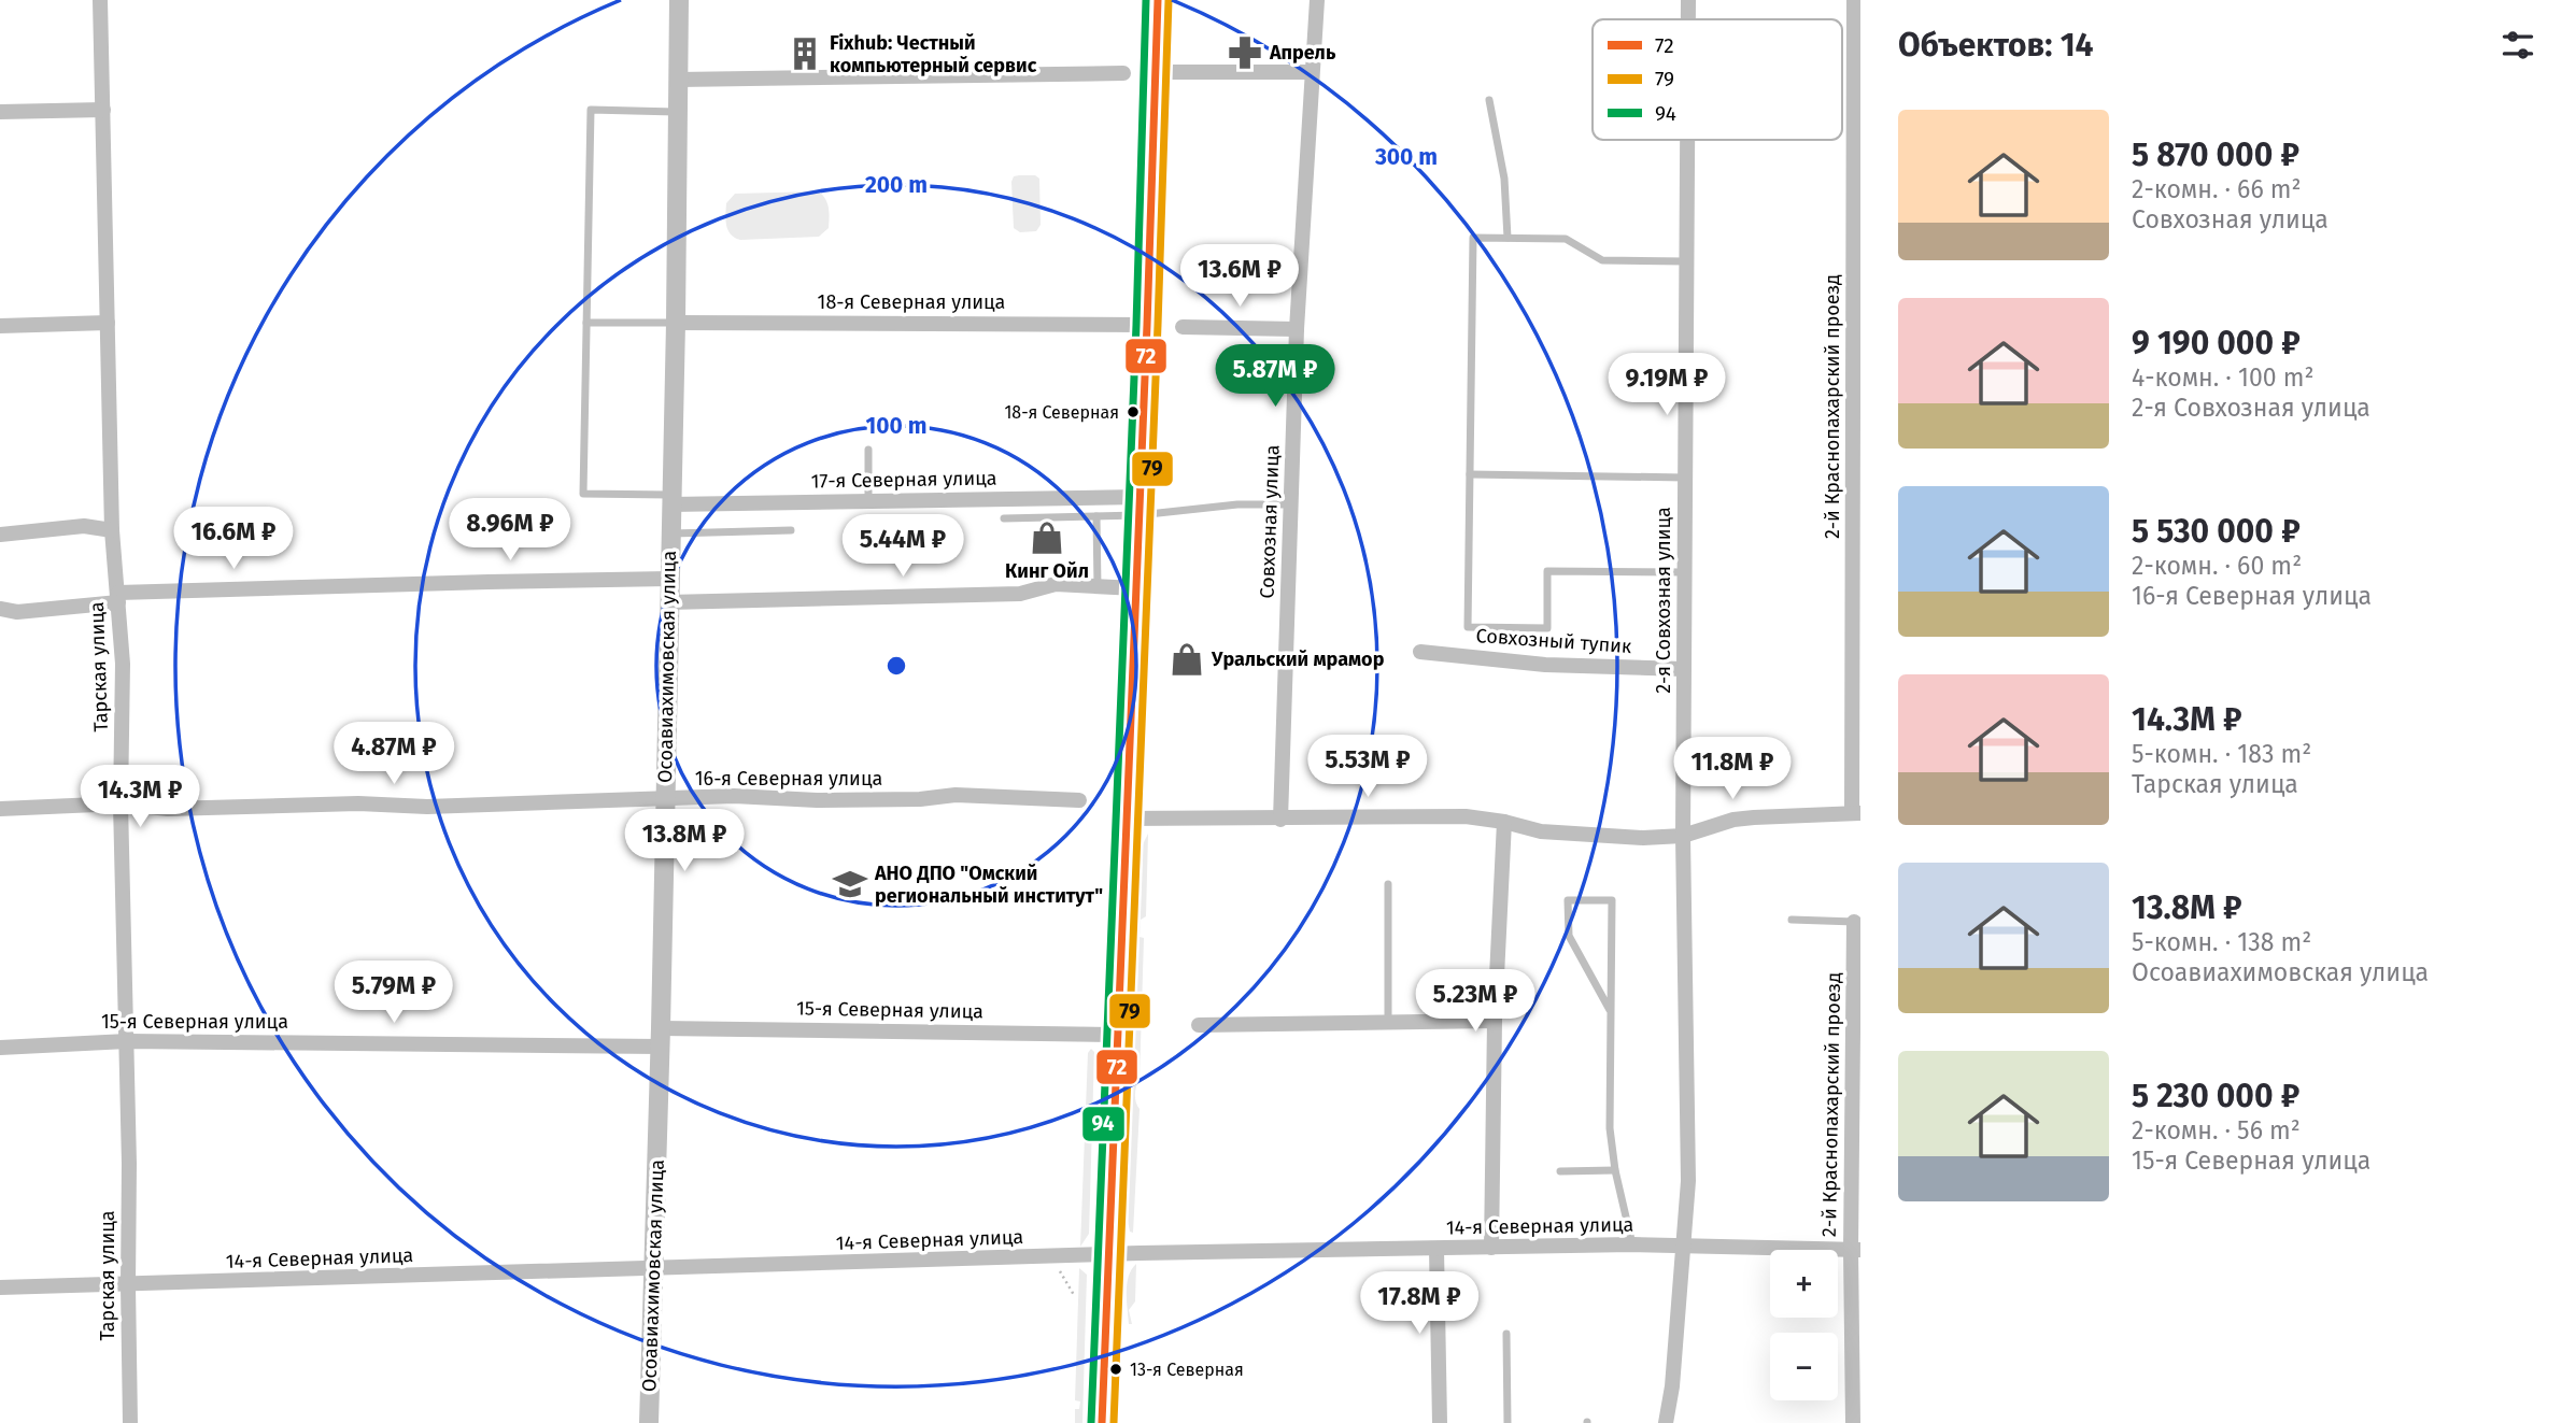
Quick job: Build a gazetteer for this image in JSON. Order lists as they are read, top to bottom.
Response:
{
  "streets": {
    "street": [
      "18-я Северная улица",
      "2-й Краснопахарский проезд",
      "17-я Северная улица",
      "Совхозная улица",
      "2-я Совхозная улица",
      "Совхозный тупик",
      "Тарская улица",
      "Осоавиахимовская улица",
      "16-я Северная улица",
      "15-я Северная улица",
      "14-я Северная улица"
    ]
  },
  "crossings": [
    ["18-я Северная улица", "Осоавиахимовская улица"],
    ["2-й Краснопахарский проезд", "14-я Северная улица"],
    ["17-я Северная улица", "Осоавиахимовская улица"],
    ["2-я Совхозная улица", "Совхозный тупик"],
    ["2-я Совхозная улица", "14-я Северная улица"],
    ["Тарская улица", "16-я Северная улица"],
    ["Тарская улица", "15-я Северная улица"],
    ["Тарская улица", "14-я Северная улица"],
    ["Осоавиахимовская улица", "16-я Северная улица"],
    ["Осоавиахимовская улица", "15-я Северная улица"],
    ["Осоавиахимовская улица", "14-я Северная улица"]
  ],
  "places": {
    "pharmacy": ["Апрель"],
    "building": ["Fixhub: Честный компьютерный сервис"],
    "other": ["18-я Северная", "13-я Северная"],
    "shop": ["Кинг Ойл", "Уральский мрамор"],
    "school or university": ["АНО ДПО \"Омский региональный институт\""]
  },
  "lines": ["transit line 72", "transit line 79", "transit line 94"],
  "legend": ["72", "79", "94"],
  "page": {
    "heading": "Объектов: 14",
    "list": [
      {
        "name": "5 870 000 ₽",
        "note": "2-комн. · 66 m² · Совхозная улица"
      },
      {
        "name": "9 190 000 ₽",
        "note": "4-комн. · 100 m² · 2-я Совхозная улица"
      },
      {
        "name": "5 530 000 ₽",
        "note": "2-комн. · 60 m² · 16-я Северная улица"
      },
      {
        "name": "14.3M ₽",
        "note": "5-комн. · 183 m² · Тарская улица"
      },
      {
        "name": "13.8M ₽",
        "note": "5-комн. · 138 m² · Осоавиахимовская улица"
      },
      {
        "name": "5 230 000 ₽",
        "note": "2-комн. · 56 m² · 15-я Северная улица"
      }
    ],
    "price": [
      "13.6M ₽",
      "5.87M ₽",
      "9.19M ₽",
      "8.96M ₽",
      "16.6M ₽",
      "5.44M ₽",
      "4.87M ₽",
      "5.53M ₽",
      "11.8M ₽",
      "14.3M ₽",
      "13.8M ₽",
      "5.79M ₽",
      "5.23M ₽",
      "17.8M ₽"
    ],
    "map_buttons": ["+", "−"]
  },
  "rings": ["300 m", "200 m", "100 m"]
}
